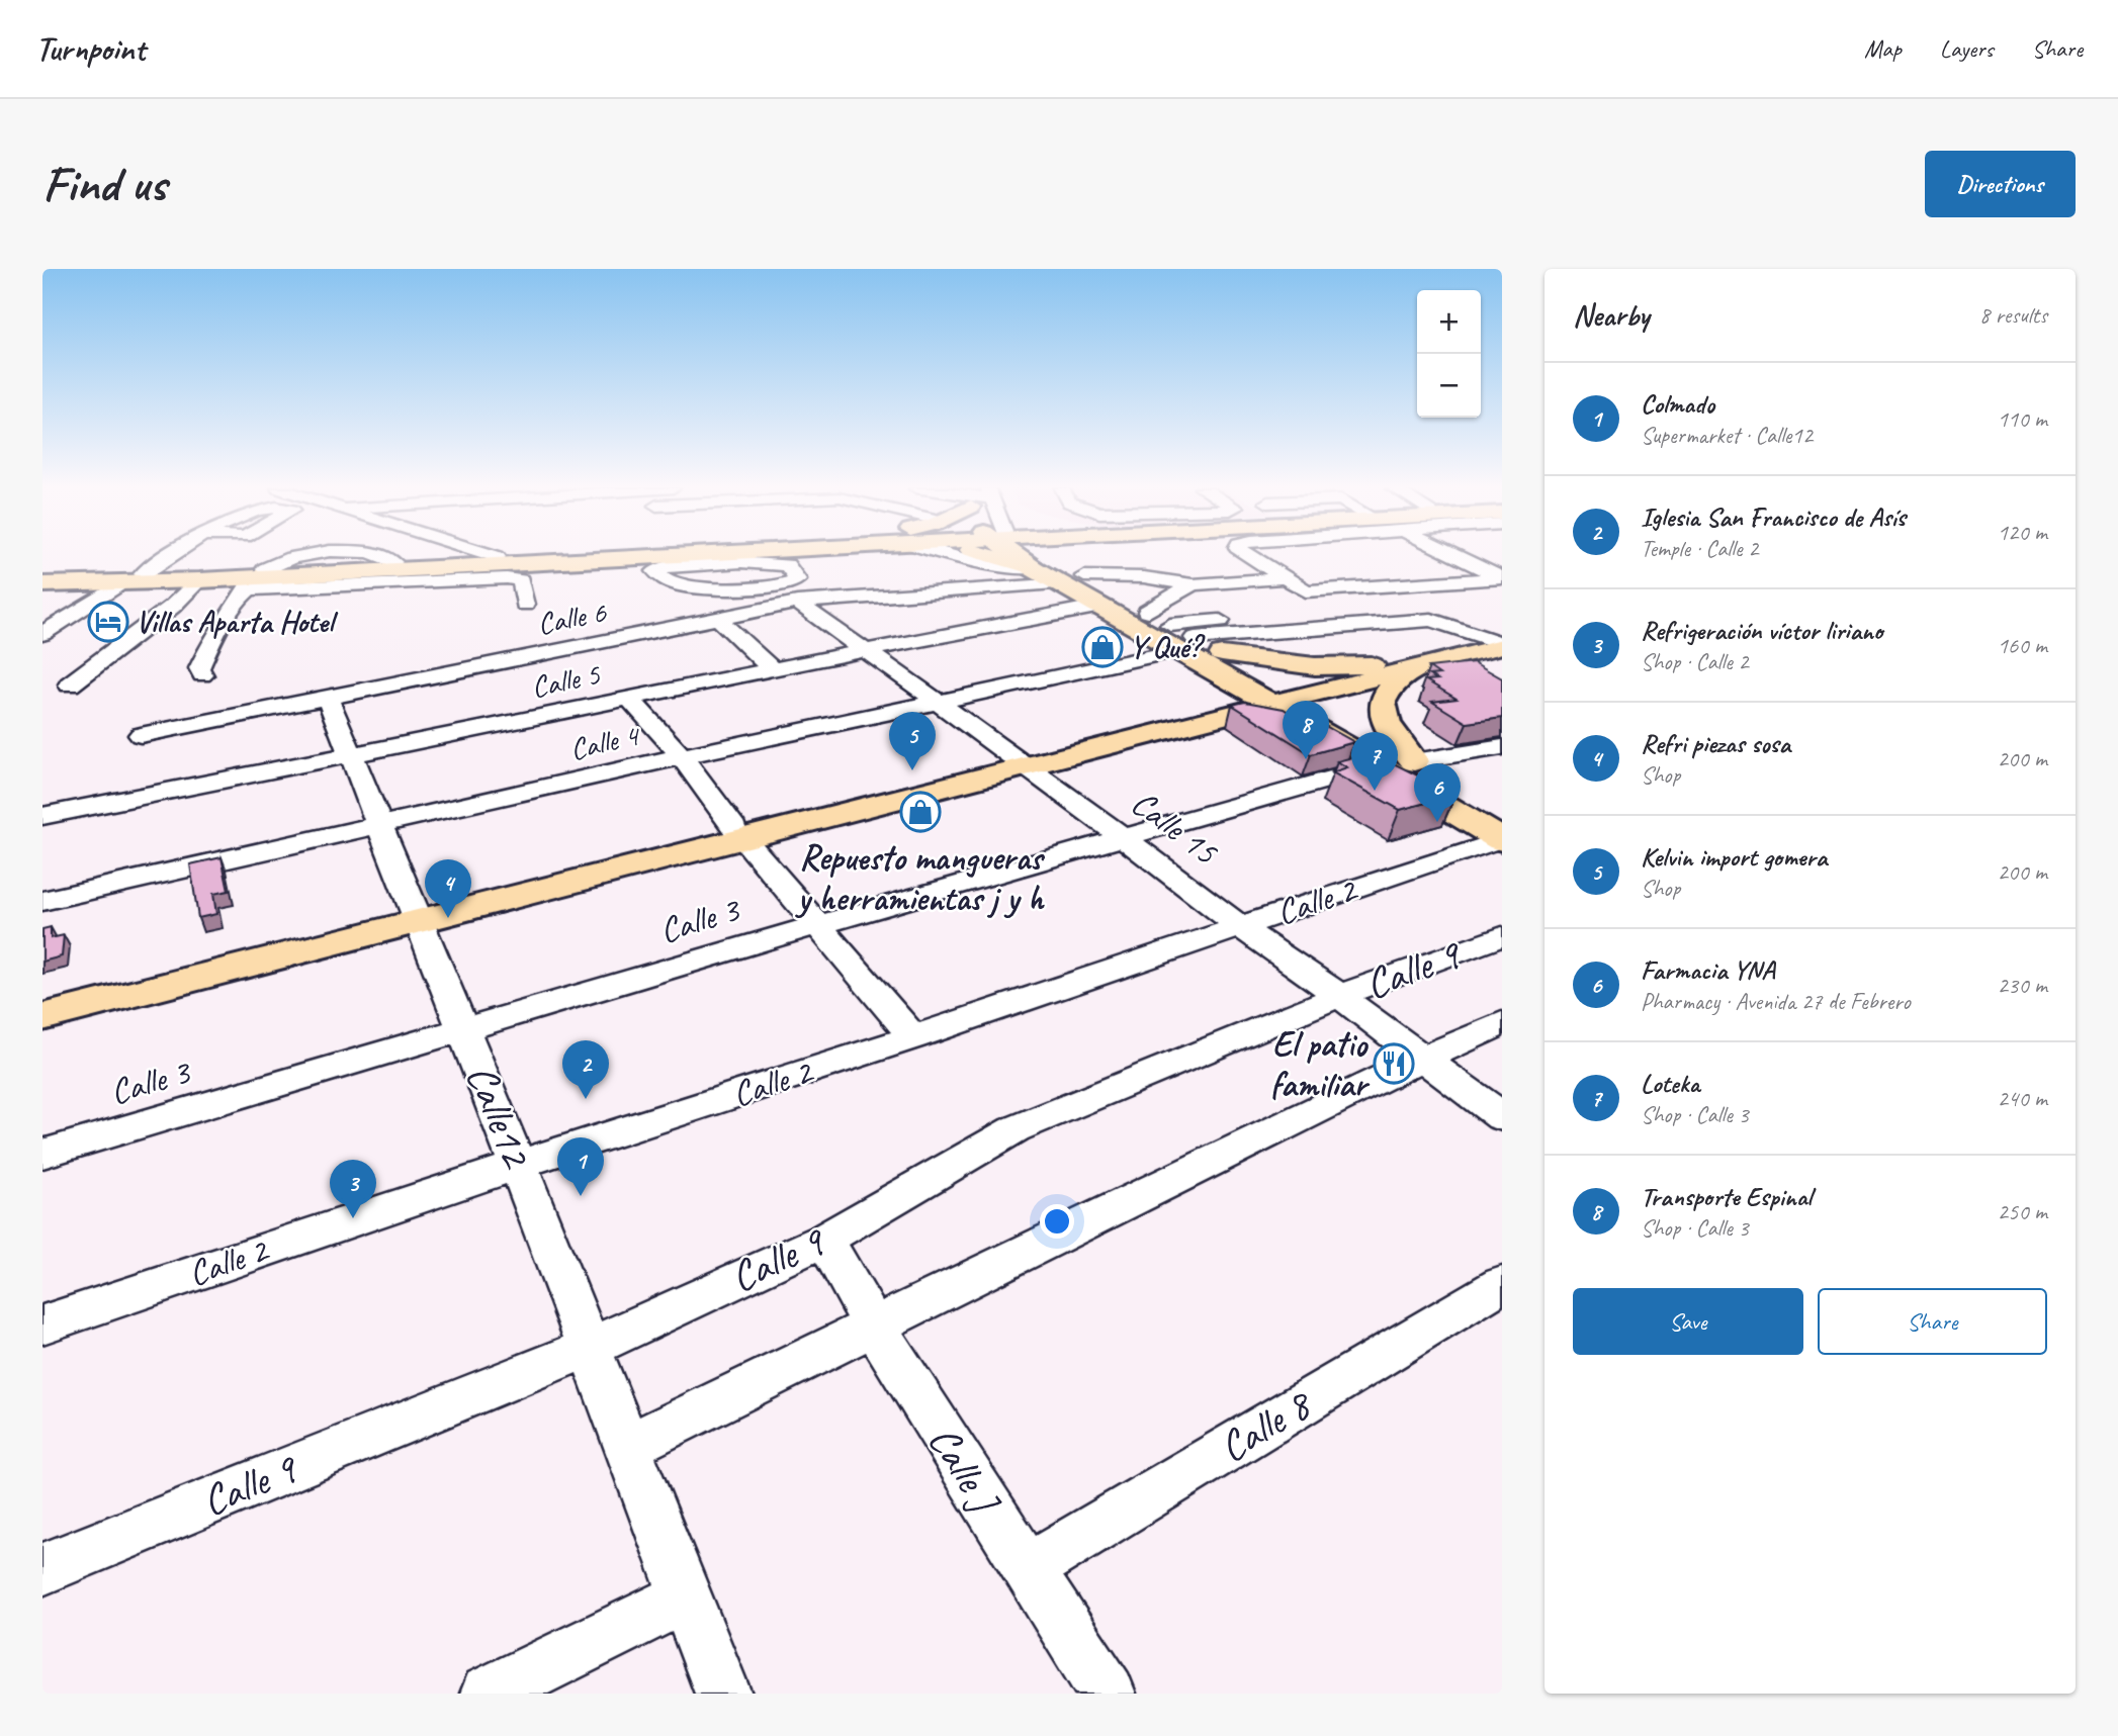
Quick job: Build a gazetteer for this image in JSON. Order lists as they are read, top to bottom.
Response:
{
  "streets": {
    "street": [
      "Calle 6",
      "Calle 5",
      "Calle 4",
      "Calle 15",
      "Calle 2",
      "Calle 3",
      "Calle 9",
      "Calle12",
      "Calle 8",
      "Calle J"
    ]
  },
  "crossings": [
    ["Calle 6", "Calle 15"],
    ["Calle 6", "Calle12"],
    ["Calle 5", "Calle 15"],
    ["Calle 5", "Calle12"],
    ["Calle 4", "Calle 15"],
    ["Calle 4", "Calle12"],
    ["Calle 15", "Calle 2"],
    ["Calle 15", "Calle 3"],
    ["Calle 15", "Calle 9"],
    ["Calle 2", "Calle12"],
    ["Calle 3", "Calle12"],
    ["Calle 9", "Calle12"],
    ["Calle 9", "Calle J"],
    ["Calle 8", "Calle J"]
  ],
  "places": {
    "hotel": ["Villas Aparta Hotel"],
    "shop": ["Y Qué?", "Repuesto mangueras y herramientas j y h"],
    "restaurant": ["El patio familiar"]
  },
  "page": {
    "header": "Turnpoint",
    "nav": ["Map", "Layers", "Share"],
    "buttons": [
      "Directions",
      ["Save", "Share"]
    ],
    "title": "Find us",
    "heading": ["Nearby", "8 results"],
    "map_buttons": ["+", "−"],
    "list": [
      {
        "mark": "1",
        "name": "Colmado",
        "note": "Supermarket · Calle12",
        "value": "110 m"
      },
      {
        "mark": "2",
        "name": "Iglesia San Francisco de Asís",
        "note": "Temple · Calle 2",
        "value": "120 m"
      },
      {
        "mark": "3",
        "name": "Refrigeración víctor liriano",
        "note": "Shop · Calle 2",
        "value": "160 m"
      },
      {
        "mark": "4",
        "name": "Refri piezas sosa",
        "note": "Shop",
        "value": "200 m"
      },
      {
        "mark": "5",
        "name": "Kelvin import gomera",
        "note": "Shop",
        "value": "200 m"
      },
      {
        "mark": "6",
        "name": "Farmacia YNA",
        "note": "Pharmacy · Avenida 27 de Febrero",
        "value": "230 m"
      },
      {
        "mark": "7",
        "name": "Loteka",
        "note": "Shop · Calle 3",
        "value": "240 m"
      },
      {
        "mark": "8",
        "name": "Transporte Espinal",
        "note": "Shop · Calle 3",
        "value": "250 m"
      }
    ],
    "pins": [
      "8",
      "5",
      "7",
      "6",
      "4",
      "2",
      "1",
      "3"
    ]
  }
}
